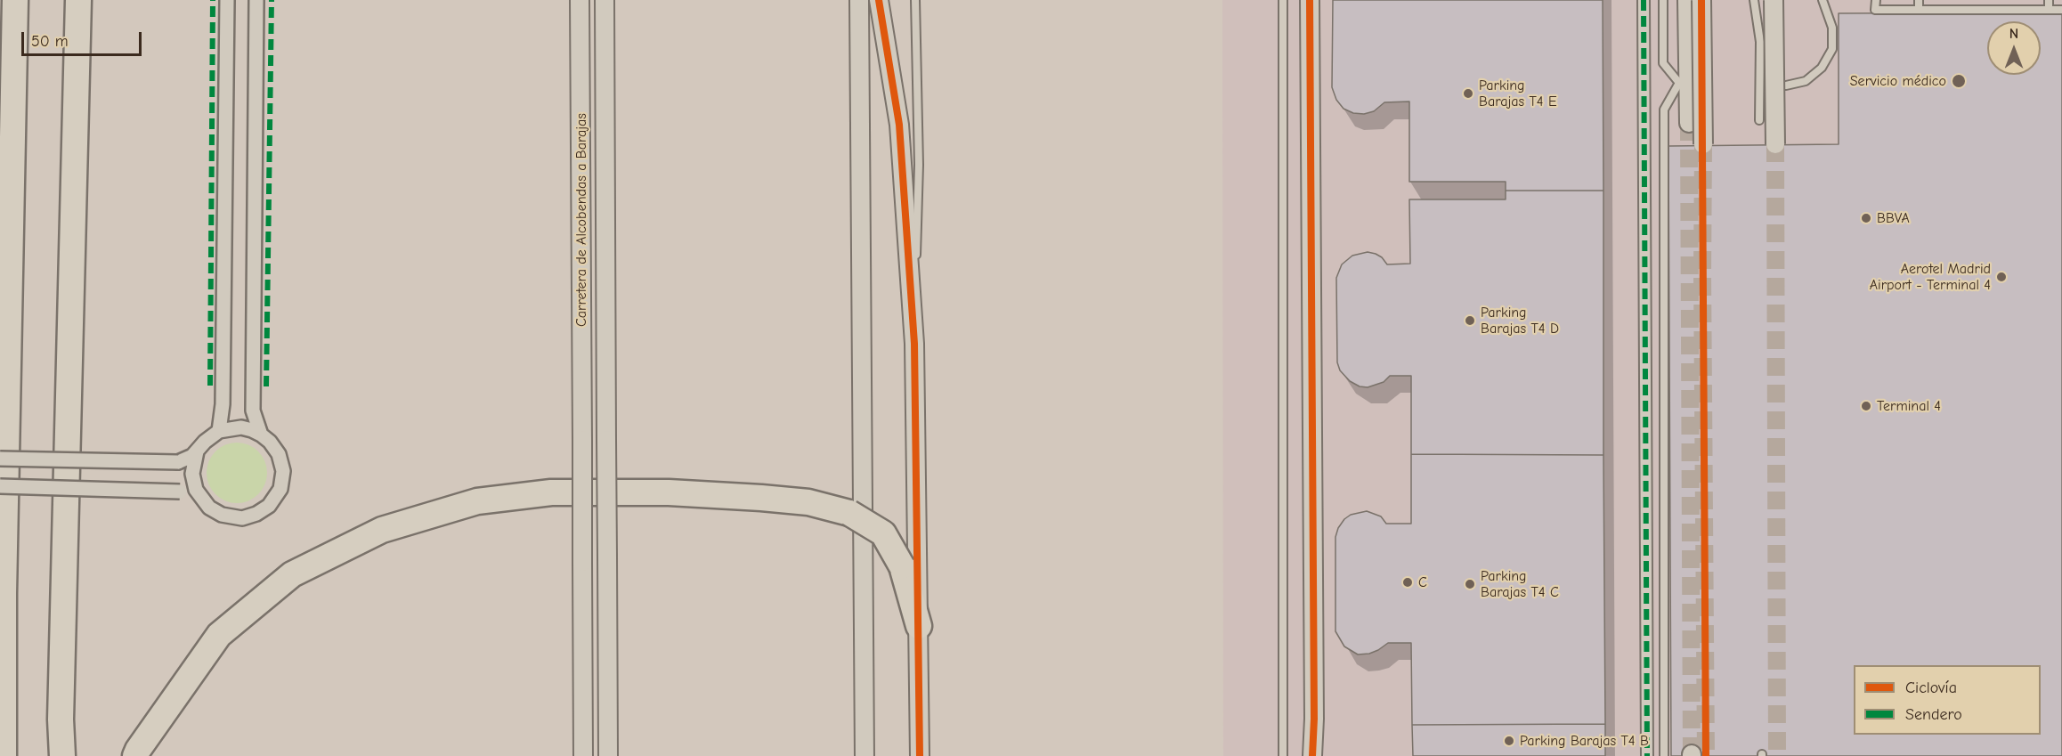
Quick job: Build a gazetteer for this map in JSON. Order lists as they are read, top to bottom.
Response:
{
  "streets": {
    "street": ["Carretera de Alcobendas a Barajas"]
  },
  "places": [
    "Servicio médico",
    "Parking Barajas T4 E",
    "BBVA",
    "Aerotel Madrid Airport - Terminal 4",
    "Parking Barajas T4 D",
    "Terminal 4",
    "C",
    "Parking Barajas T4 C",
    "Parking Barajas T4 B"
  ],
  "legend": ["Ciclovía", "Sendero"],
  "scale_bar": "50 m",
  "north": "top"
}
